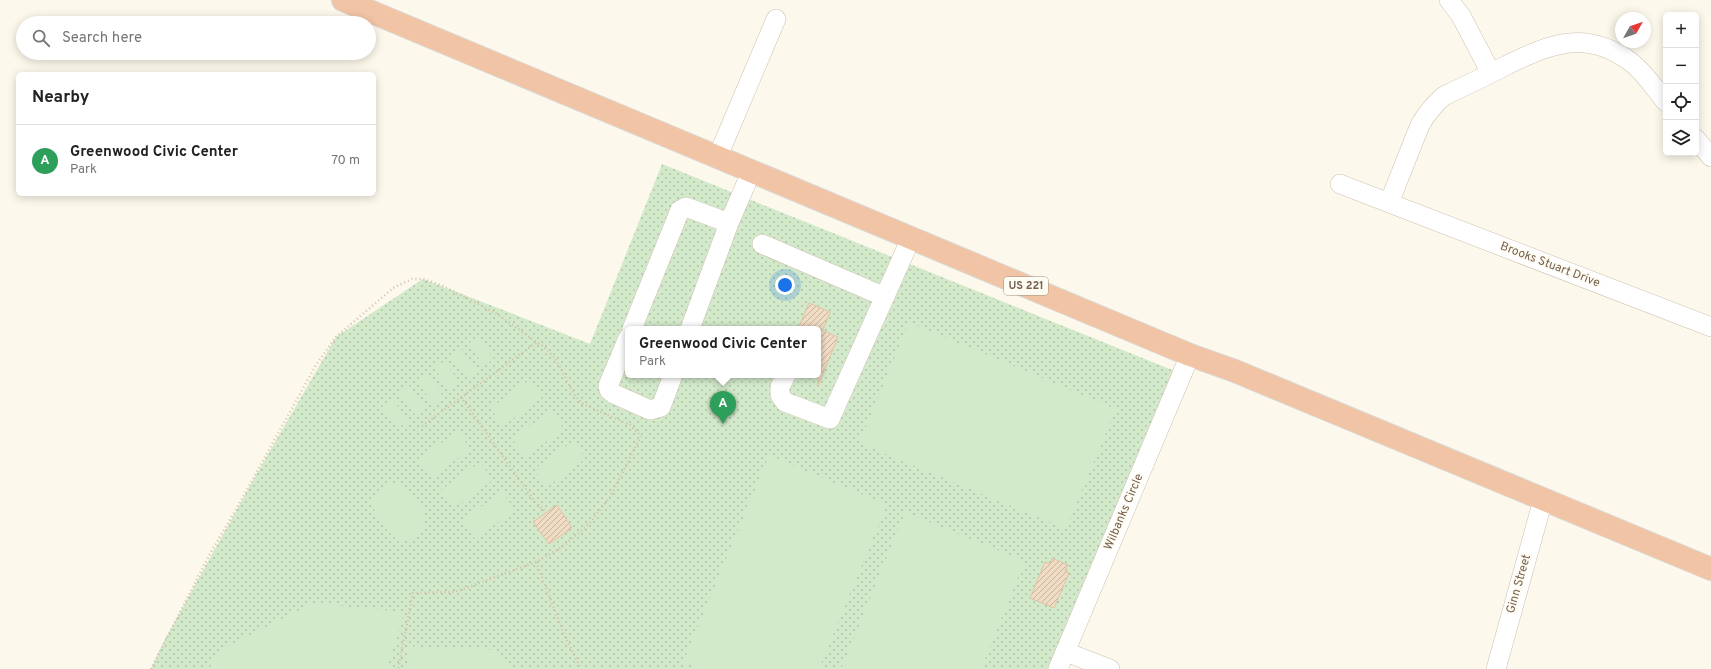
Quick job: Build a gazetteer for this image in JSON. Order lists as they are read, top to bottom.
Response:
{
  "streets": {
    "highway": ["US 221"],
    "street": ["Brooks Stuart Drive", "Wilbanks Circle", "Ginn Street"]
  },
  "crossings": [
    ["US 221", "Wilbanks Circle"],
    ["US 221", "Ginn Street"]
  ],
  "north": "top right",
  "page": {
    "map_buttons": ["+", "−"],
    "search": "Search here",
    "heading": "Nearby",
    "list": [
      {
        "mark": "A",
        "name": "Greenwood Civic Center",
        "note": "Park",
        "value": "70 m"
      }
    ],
    "popup": ["Greenwood Civic Center", "Park"],
    "pins": "A"
  }
}
